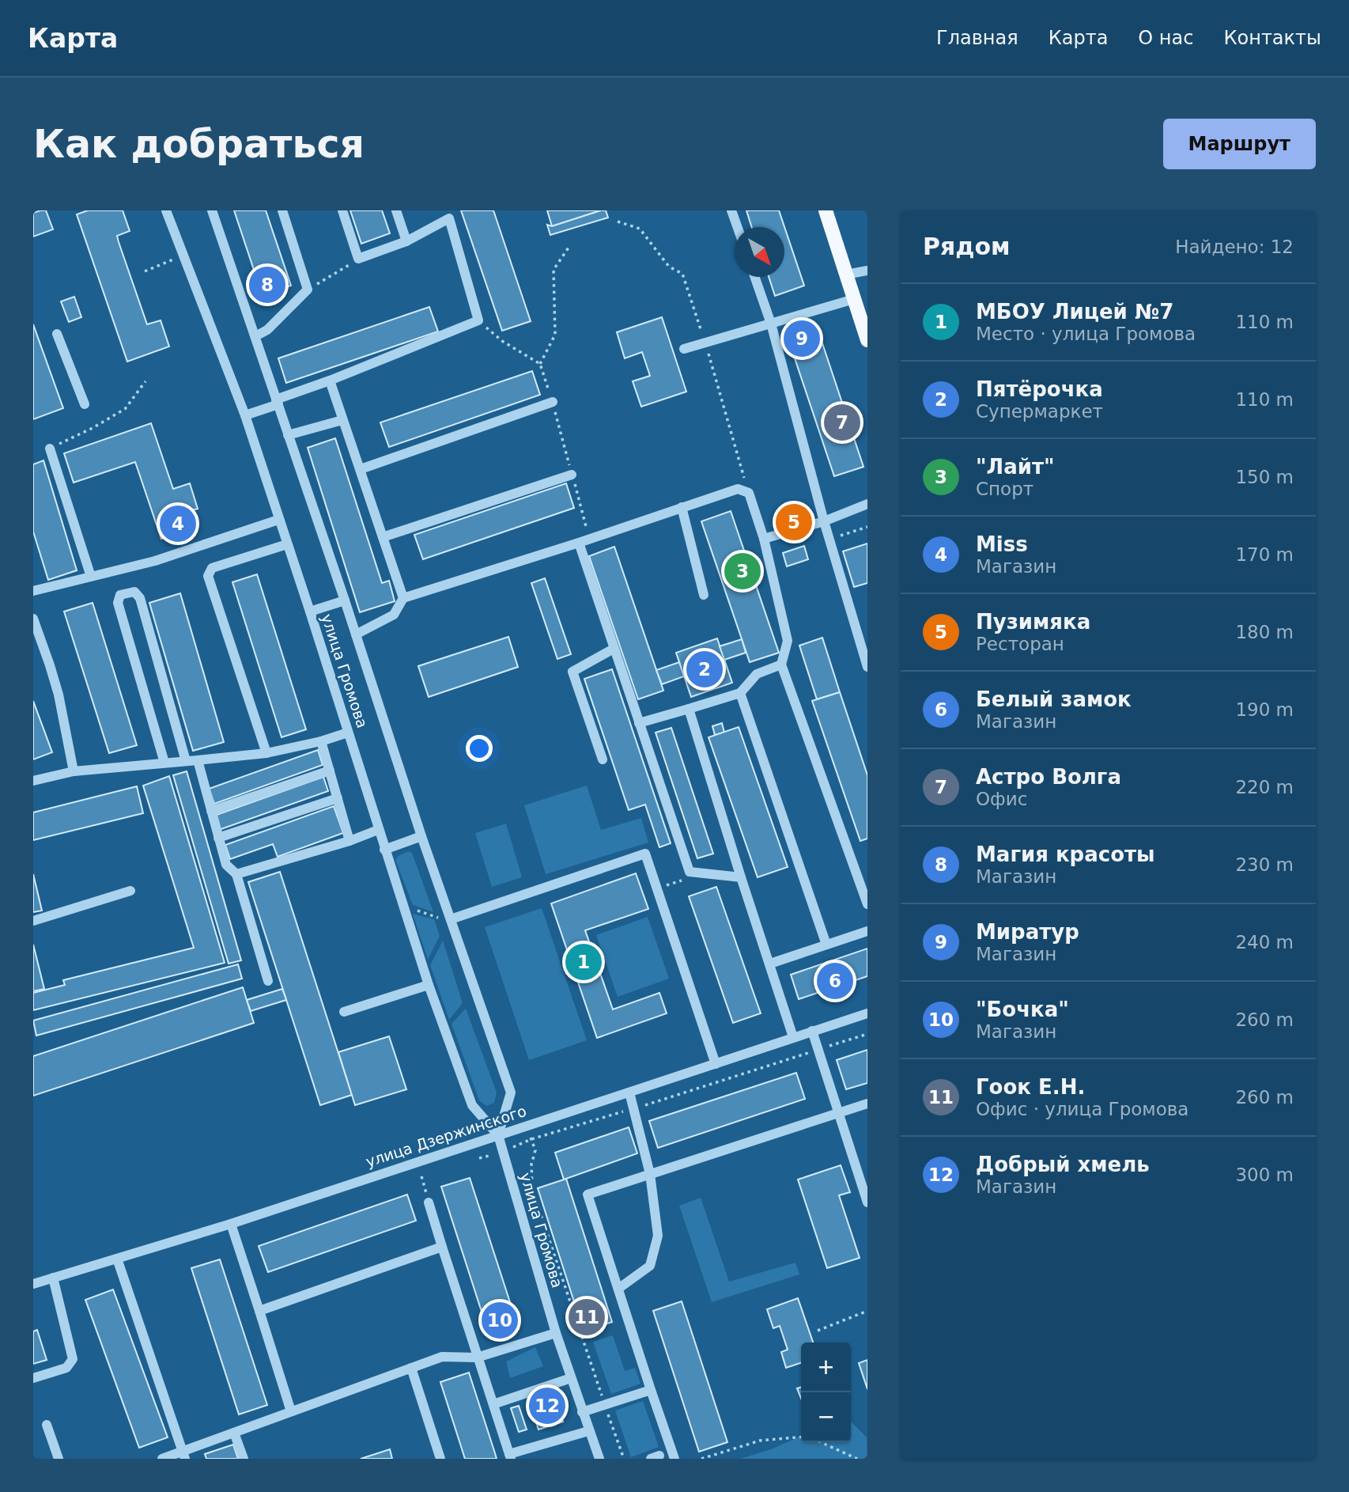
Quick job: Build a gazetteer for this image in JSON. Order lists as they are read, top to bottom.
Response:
{
  "streets": {
    "street": ["улица Громова", "улица Дзержинского"]
  },
  "crossings": [
    ["улица Громова", "улица Дзержинского"]
  ],
  "north": "bottom right",
  "page": {
    "header": "Карта",
    "nav": [
      "Главная",
      "Карта",
      "О нас",
      "Контакты"
    ],
    "buttons": "Маршрут",
    "title": "Как добраться",
    "heading": ["Рядом", "Найдено: 12"],
    "pins": [
      "8",
      "9",
      "7",
      "5",
      "4",
      "3",
      "2",
      "1",
      "6",
      "11",
      "10",
      "12"
    ],
    "list": [
      {
        "mark": "1",
        "name": "МБОУ Лицей №7",
        "note": "Место · улица Громова",
        "value": "110 m"
      },
      {
        "mark": "2",
        "name": "Пятёрочка",
        "note": "Супермаркет",
        "value": "110 m"
      },
      {
        "mark": "3",
        "name": "\"Лайт\"",
        "note": "Спорт",
        "value": "150 m"
      },
      {
        "mark": "4",
        "name": "Miss",
        "note": "Магазин",
        "value": "170 m"
      },
      {
        "mark": "5",
        "name": "Пузимяка",
        "note": "Ресторан",
        "value": "180 m"
      },
      {
        "mark": "6",
        "name": "Белый замок",
        "note": "Магазин",
        "value": "190 m"
      },
      {
        "mark": "7",
        "name": "Астро Волга",
        "note": "Офис",
        "value": "220 m"
      },
      {
        "mark": "8",
        "name": "Магия красоты",
        "note": "Магазин",
        "value": "230 m"
      },
      {
        "mark": "9",
        "name": "Миратур",
        "note": "Магазин",
        "value": "240 m"
      },
      {
        "mark": "10",
        "name": "\"Бочка\"",
        "note": "Магазин",
        "value": "260 m"
      },
      {
        "mark": "11",
        "name": "Гоок Е.Н.",
        "note": "Офис · улица Громова",
        "value": "260 m"
      },
      {
        "mark": "12",
        "name": "Добрый хмель",
        "note": "Магазин",
        "value": "300 m"
      }
    ],
    "map_buttons": ["+", "−"]
  }
}
